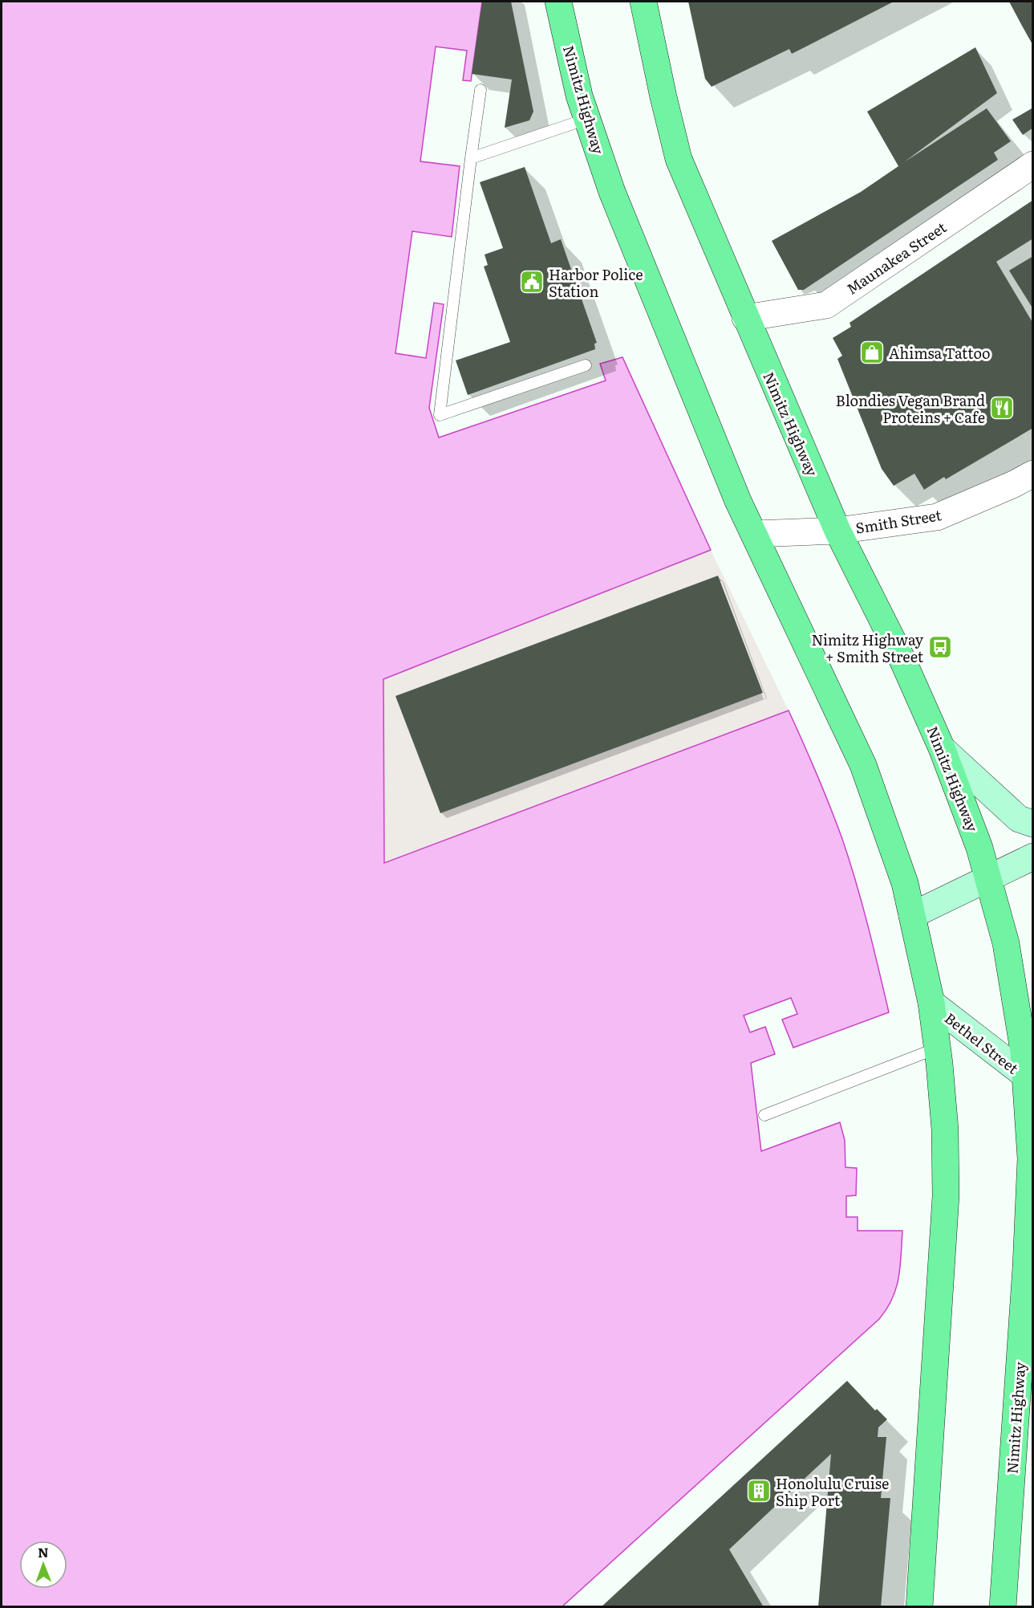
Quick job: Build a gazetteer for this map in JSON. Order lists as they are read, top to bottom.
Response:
{
  "streets": {
    "main road": ["Nimitz Highway", "Bethel Street"],
    "street": ["Maunakea Street", "Smith Street"]
  },
  "crossings": [
    ["Nimitz Highway", "Maunakea Street"],
    ["Nimitz Highway", "Smith Street"],
    ["Nimitz Highway", "Bethel Street"]
  ],
  "places": {
    "public building": ["Harbor Police Station"],
    "shop": ["Ahimsa Tattoo"],
    "restaurant": ["Blondies Vegan Brand Proteins + Cafe"],
    "bus stop": ["Nimitz Highway + Smith Street"],
    "building": ["Honolulu Cruise Ship Port"]
  },
  "north": "top"
}
